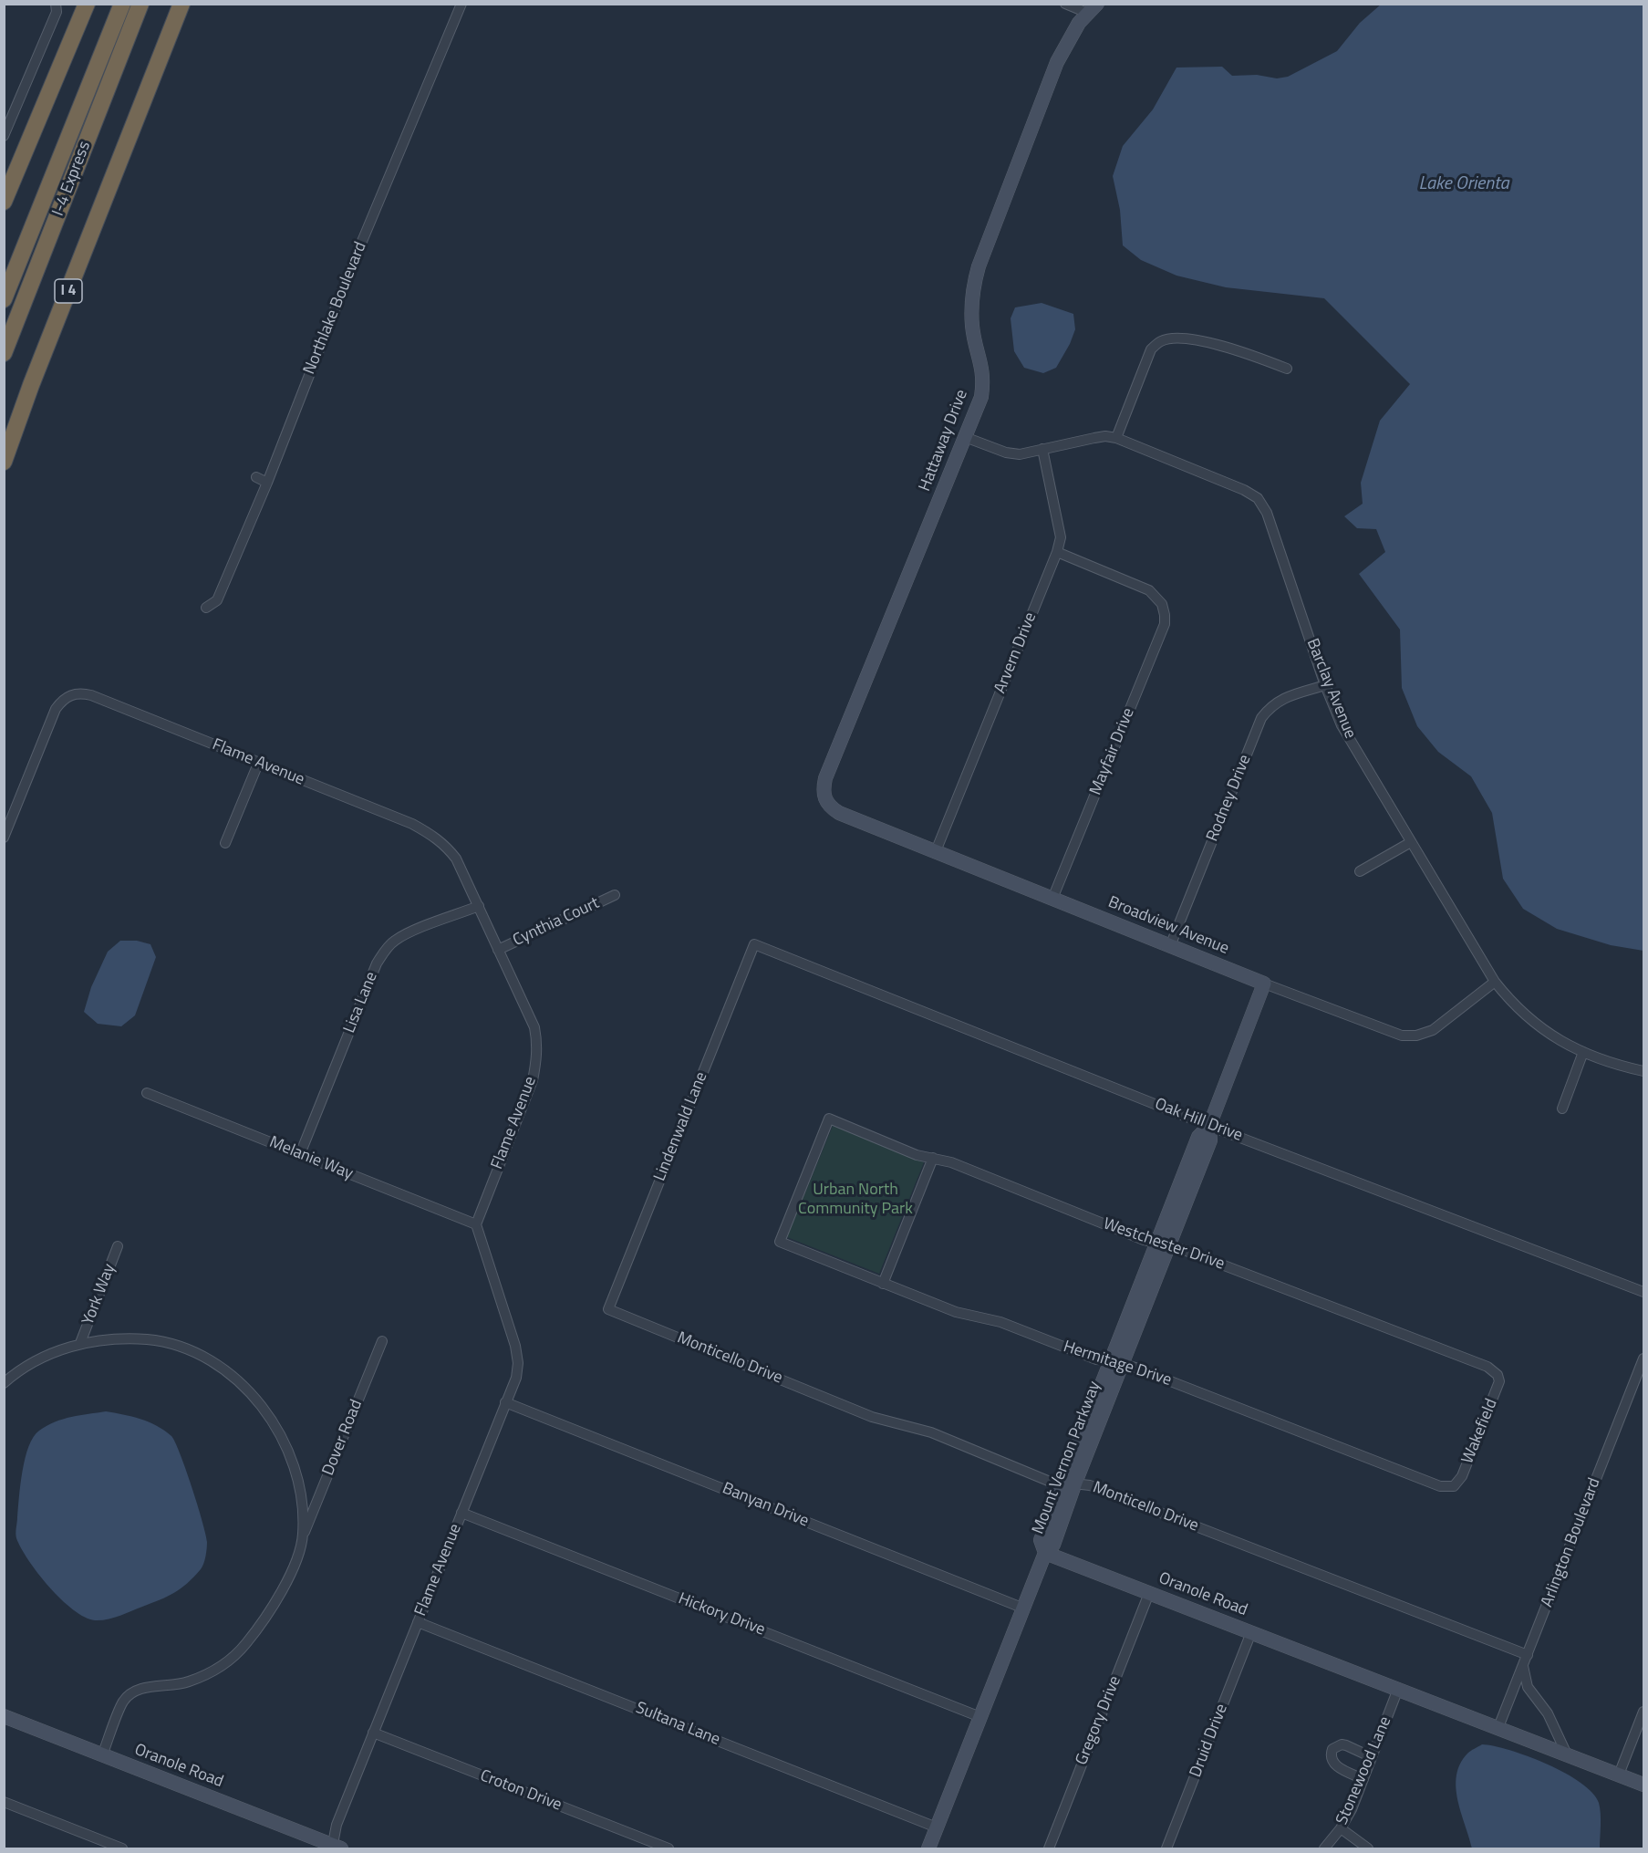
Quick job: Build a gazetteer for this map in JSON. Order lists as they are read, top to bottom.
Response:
{
  "streets": {
    "highway": ["I-4 Express", "I 4"],
    "street": [
      "Northlake Boulevard",
      "Hattaway Drive",
      "Arvern Drive",
      "Barclay Avenue",
      "Mayfair Drive",
      "Flame Avenue",
      "Rodney Drive",
      "Cynthia Court",
      "Broadview Avenue",
      "Lisa Lane",
      "Oak Hill Drive",
      "Lindenwald Lane",
      "Melanie Way",
      "Westchester Drive",
      "York Way",
      "Monticello Drive",
      "Hermitage Drive",
      "Wakefield",
      "Dover Road",
      "Mount Vernon Parkway",
      "Banyan Drive",
      "Arlington Boulevard",
      "Oranole Road",
      "Hickory Drive",
      "Gregory Drive",
      "Sultana Lane",
      "Druid Drive",
      "Stonewood Lane",
      "Croton Drive"
    ]
  },
  "crossings": [
    ["Hattaway Drive", "Barclay Avenue"],
    ["Hattaway Drive", "Broadview Avenue"],
    ["Arvern Drive", "Barclay Avenue"],
    ["Arvern Drive", "Mayfair Drive"],
    ["Arvern Drive", "Broadview Avenue"],
    ["Barclay Avenue", "Rodney Drive"],
    ["Barclay Avenue", "Broadview Avenue"],
    ["Mayfair Drive", "Broadview Avenue"],
    ["Flame Avenue", "Cynthia Court"],
    ["Flame Avenue", "Lisa Lane"],
    ["Flame Avenue", "Melanie Way"],
    ["Flame Avenue", "Banyan Drive"],
    ["Flame Avenue", "Oranole Road"],
    ["Flame Avenue", "Hickory Drive"],
    ["Flame Avenue", "Sultana Lane"],
    ["Flame Avenue", "Croton Drive"],
    ["Rodney Drive", "Broadview Avenue"],
    ["Broadview Avenue", "Mount Vernon Parkway"],
    ["Lisa Lane", "Melanie Way"],
    ["Oak Hill Drive", "Lindenwald Lane"],
    ["Oak Hill Drive", "Mount Vernon Parkway"],
    ["Lindenwald Lane", "Monticello Drive"],
    ["Westchester Drive", "Hermitage Drive"],
    ["Westchester Drive", "Wakefield"],
    ["Westchester Drive", "Mount Vernon Parkway"],
    ["Monticello Drive", "Mount Vernon Parkway"],
    ["Monticello Drive", "Arlington Boulevard"],
    ["Hermitage Drive", "Wakefield"],
    ["Hermitage Drive", "Mount Vernon Parkway"],
    ["Dover Road", "Oranole Road"],
    ["Mount Vernon Parkway", "Oranole Road"],
    ["Arlington Boulevard", "Oranole Road"],
    ["Oranole Road", "Gregory Drive"],
    ["Oranole Road", "Druid Drive"],
    ["Oranole Road", "Stonewood Lane"]
  ],
  "water": ["Lake Orienta"],
  "parks": ["Urban North Community Park"]
}
